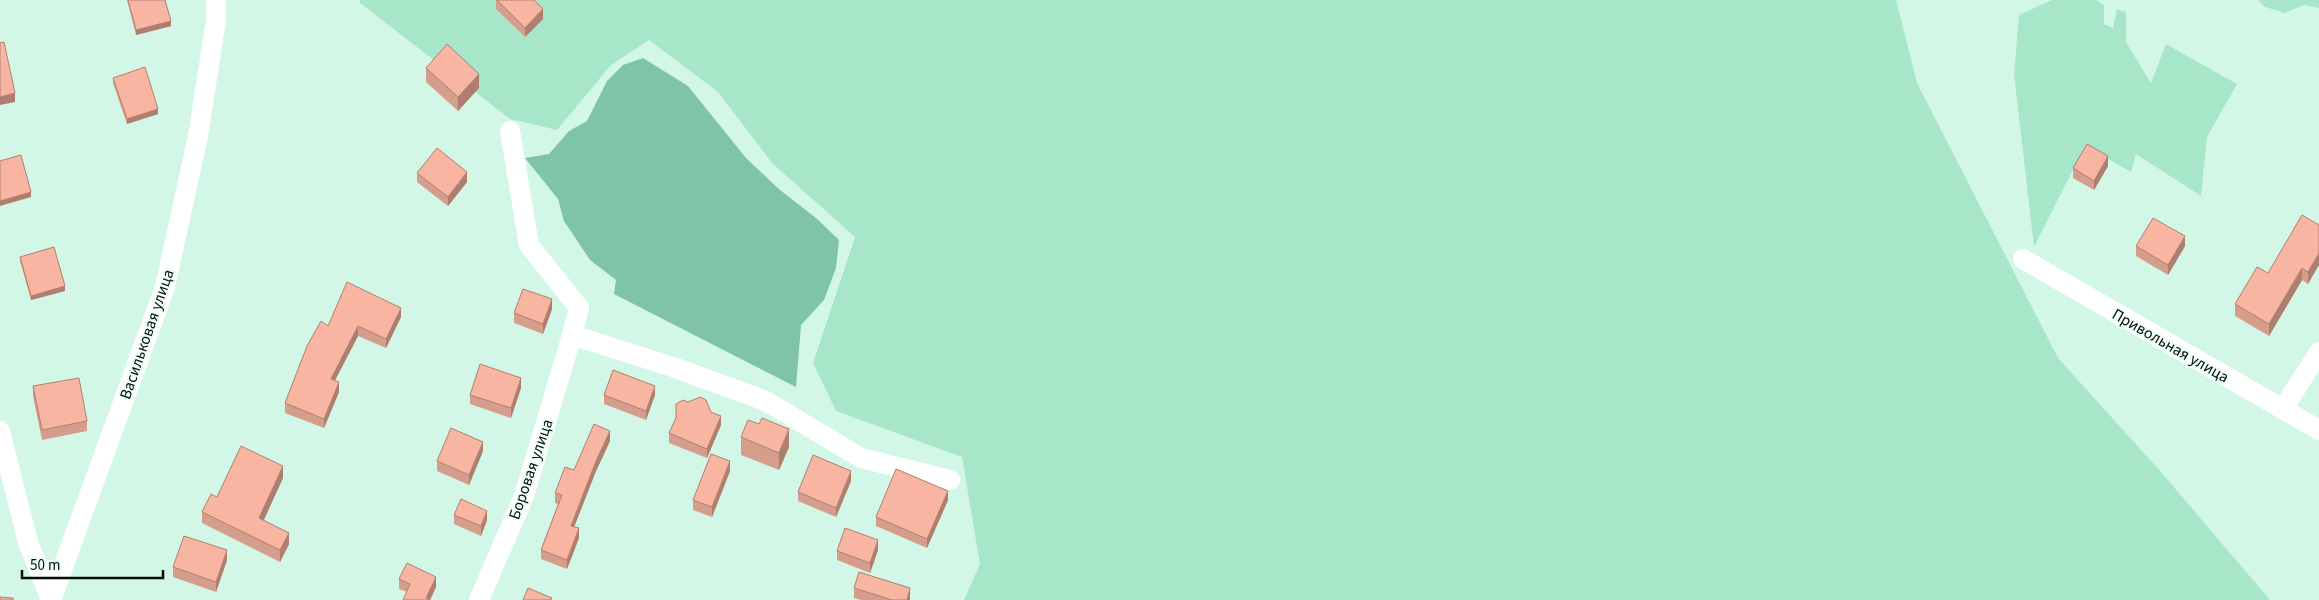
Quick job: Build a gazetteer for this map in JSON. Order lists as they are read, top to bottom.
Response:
{
  "streets": {
    "street": ["Васильковая улица", "Привольная улица", "Боровая улица"]
  },
  "scale_bar": "50 m"
}
